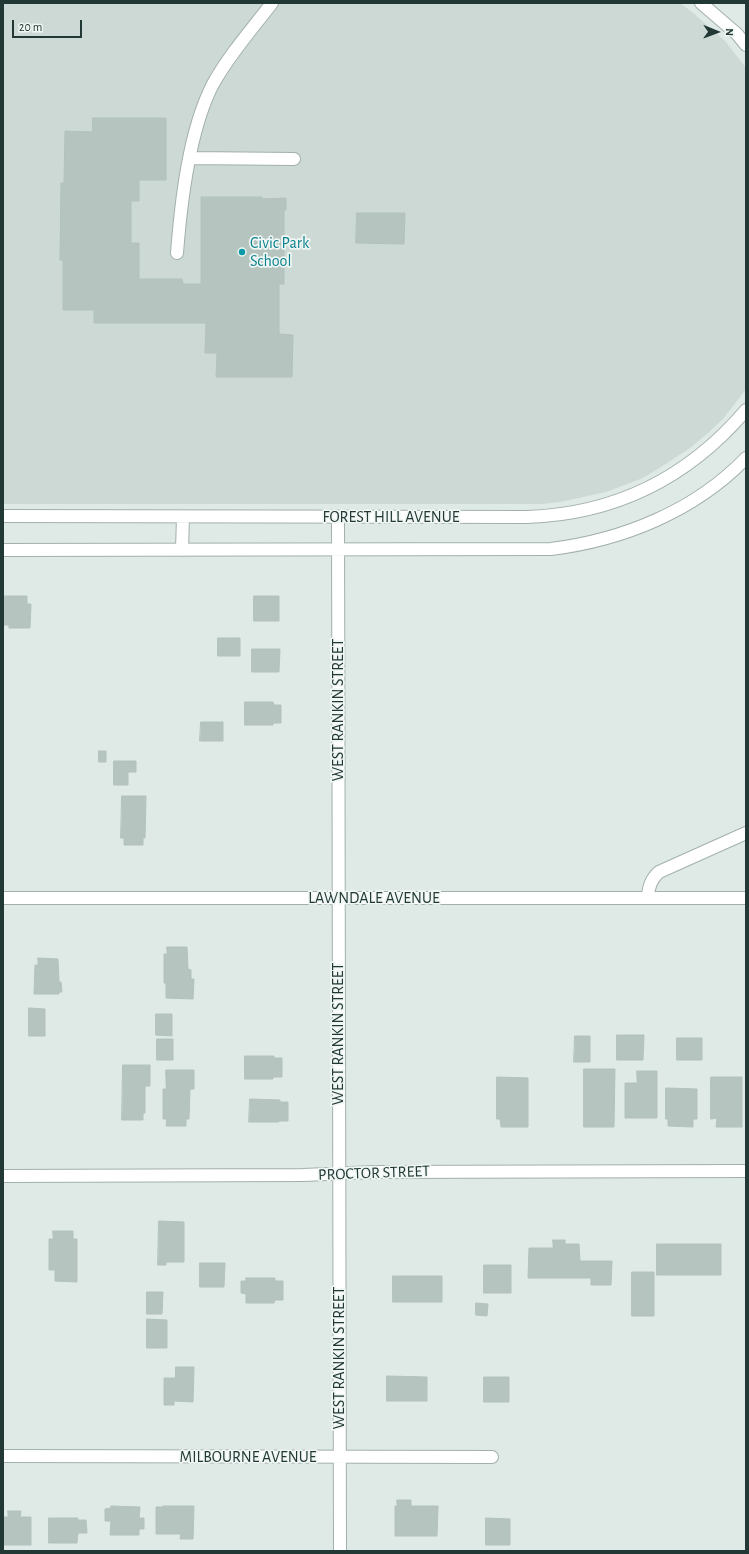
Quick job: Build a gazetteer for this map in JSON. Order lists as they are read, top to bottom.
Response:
{
  "streets": {
    "street": [
      "FOREST HILL AVENUE",
      "WEST RANKIN STREET",
      "LAWNDALE AVENUE",
      "PROCTOR STREET",
      "MILBOURNE AVENUE"
    ]
  },
  "crossings": [
    ["FOREST HILL AVENUE", "WEST RANKIN STREET"],
    ["WEST RANKIN STREET", "LAWNDALE AVENUE"],
    ["WEST RANKIN STREET", "PROCTOR STREET"],
    ["WEST RANKIN STREET", "MILBOURNE AVENUE"]
  ],
  "places": ["Civic Park School"],
  "scale_bar": "20 m",
  "north": "right"
}
